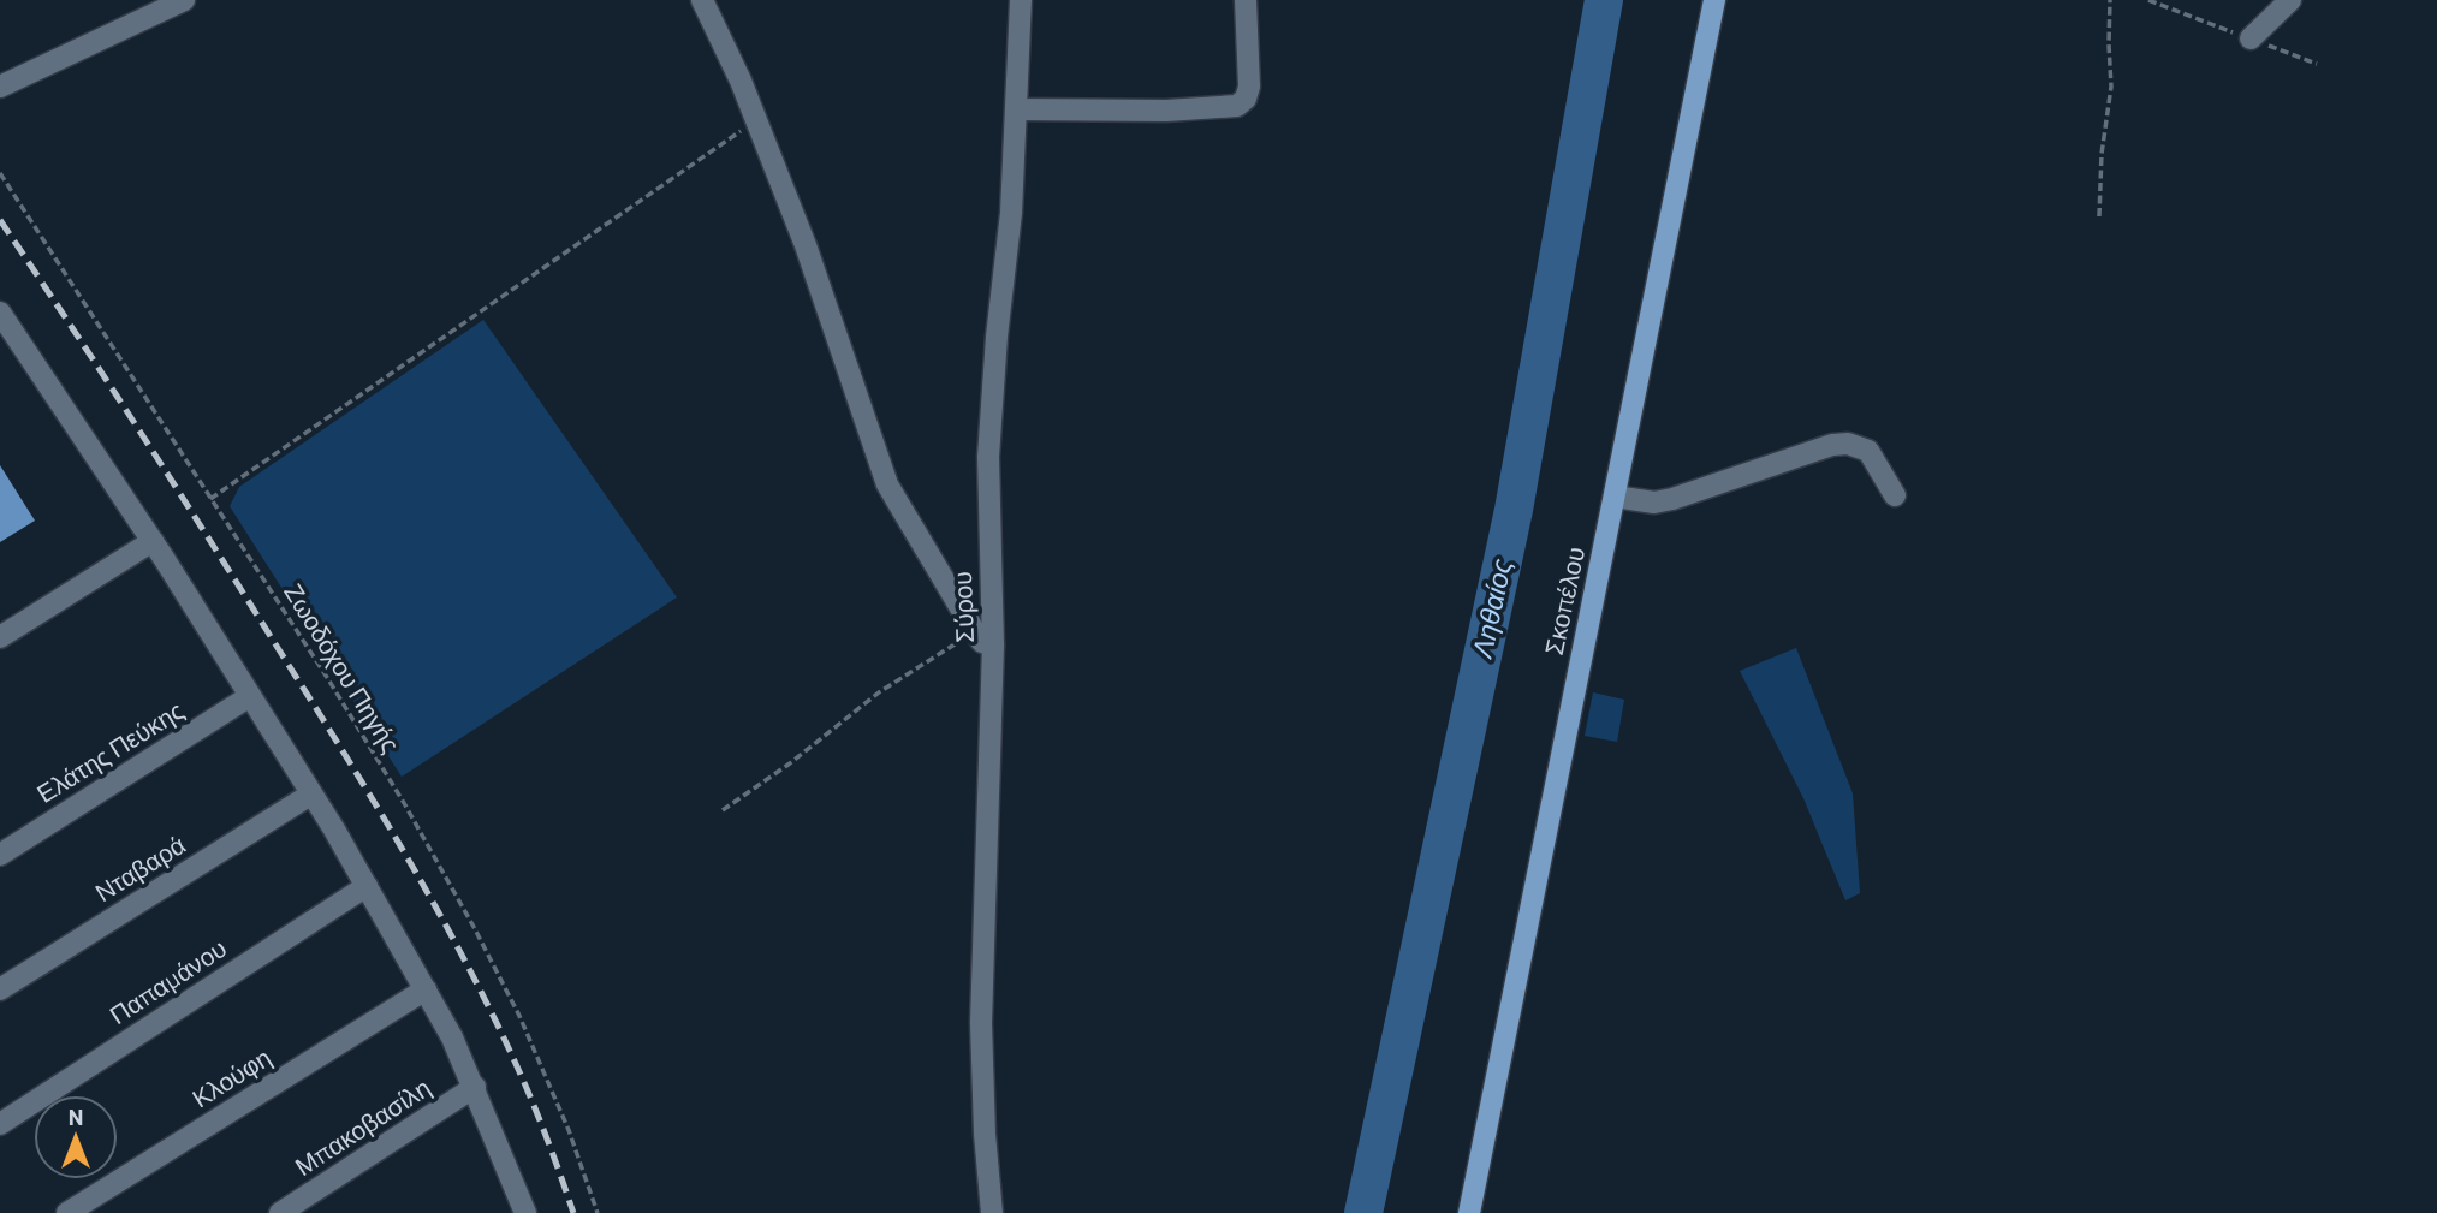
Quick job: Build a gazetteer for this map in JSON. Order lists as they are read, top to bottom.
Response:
{
  "streets": {
    "main road": ["Σκοπέλου"],
    "street": [
      "Σύρου",
      "Ελάτης Πεύκης",
      "Νταβαρά",
      "Παπαμάνου",
      "Κλούφη",
      "Μπακοβασίλη"
    ],
    "path": ["Ζωοδόχου Πηγής"]
  },
  "water": ["Ληθαίος"],
  "north": "top"
}
